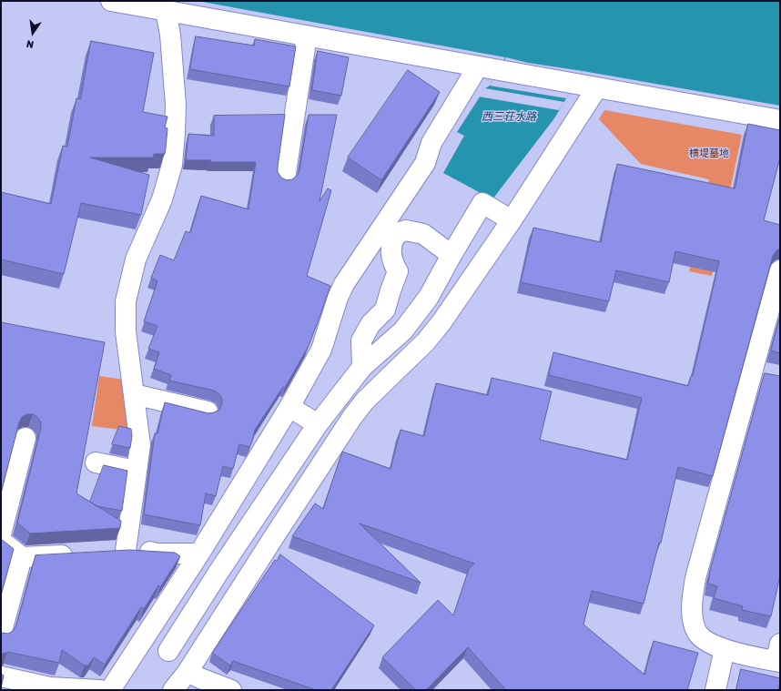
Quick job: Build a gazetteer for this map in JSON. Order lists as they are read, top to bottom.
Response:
{
  "water": ["西三荘水路"],
  "parks": ["横堤墓地"],
  "north": "bottom"
}
